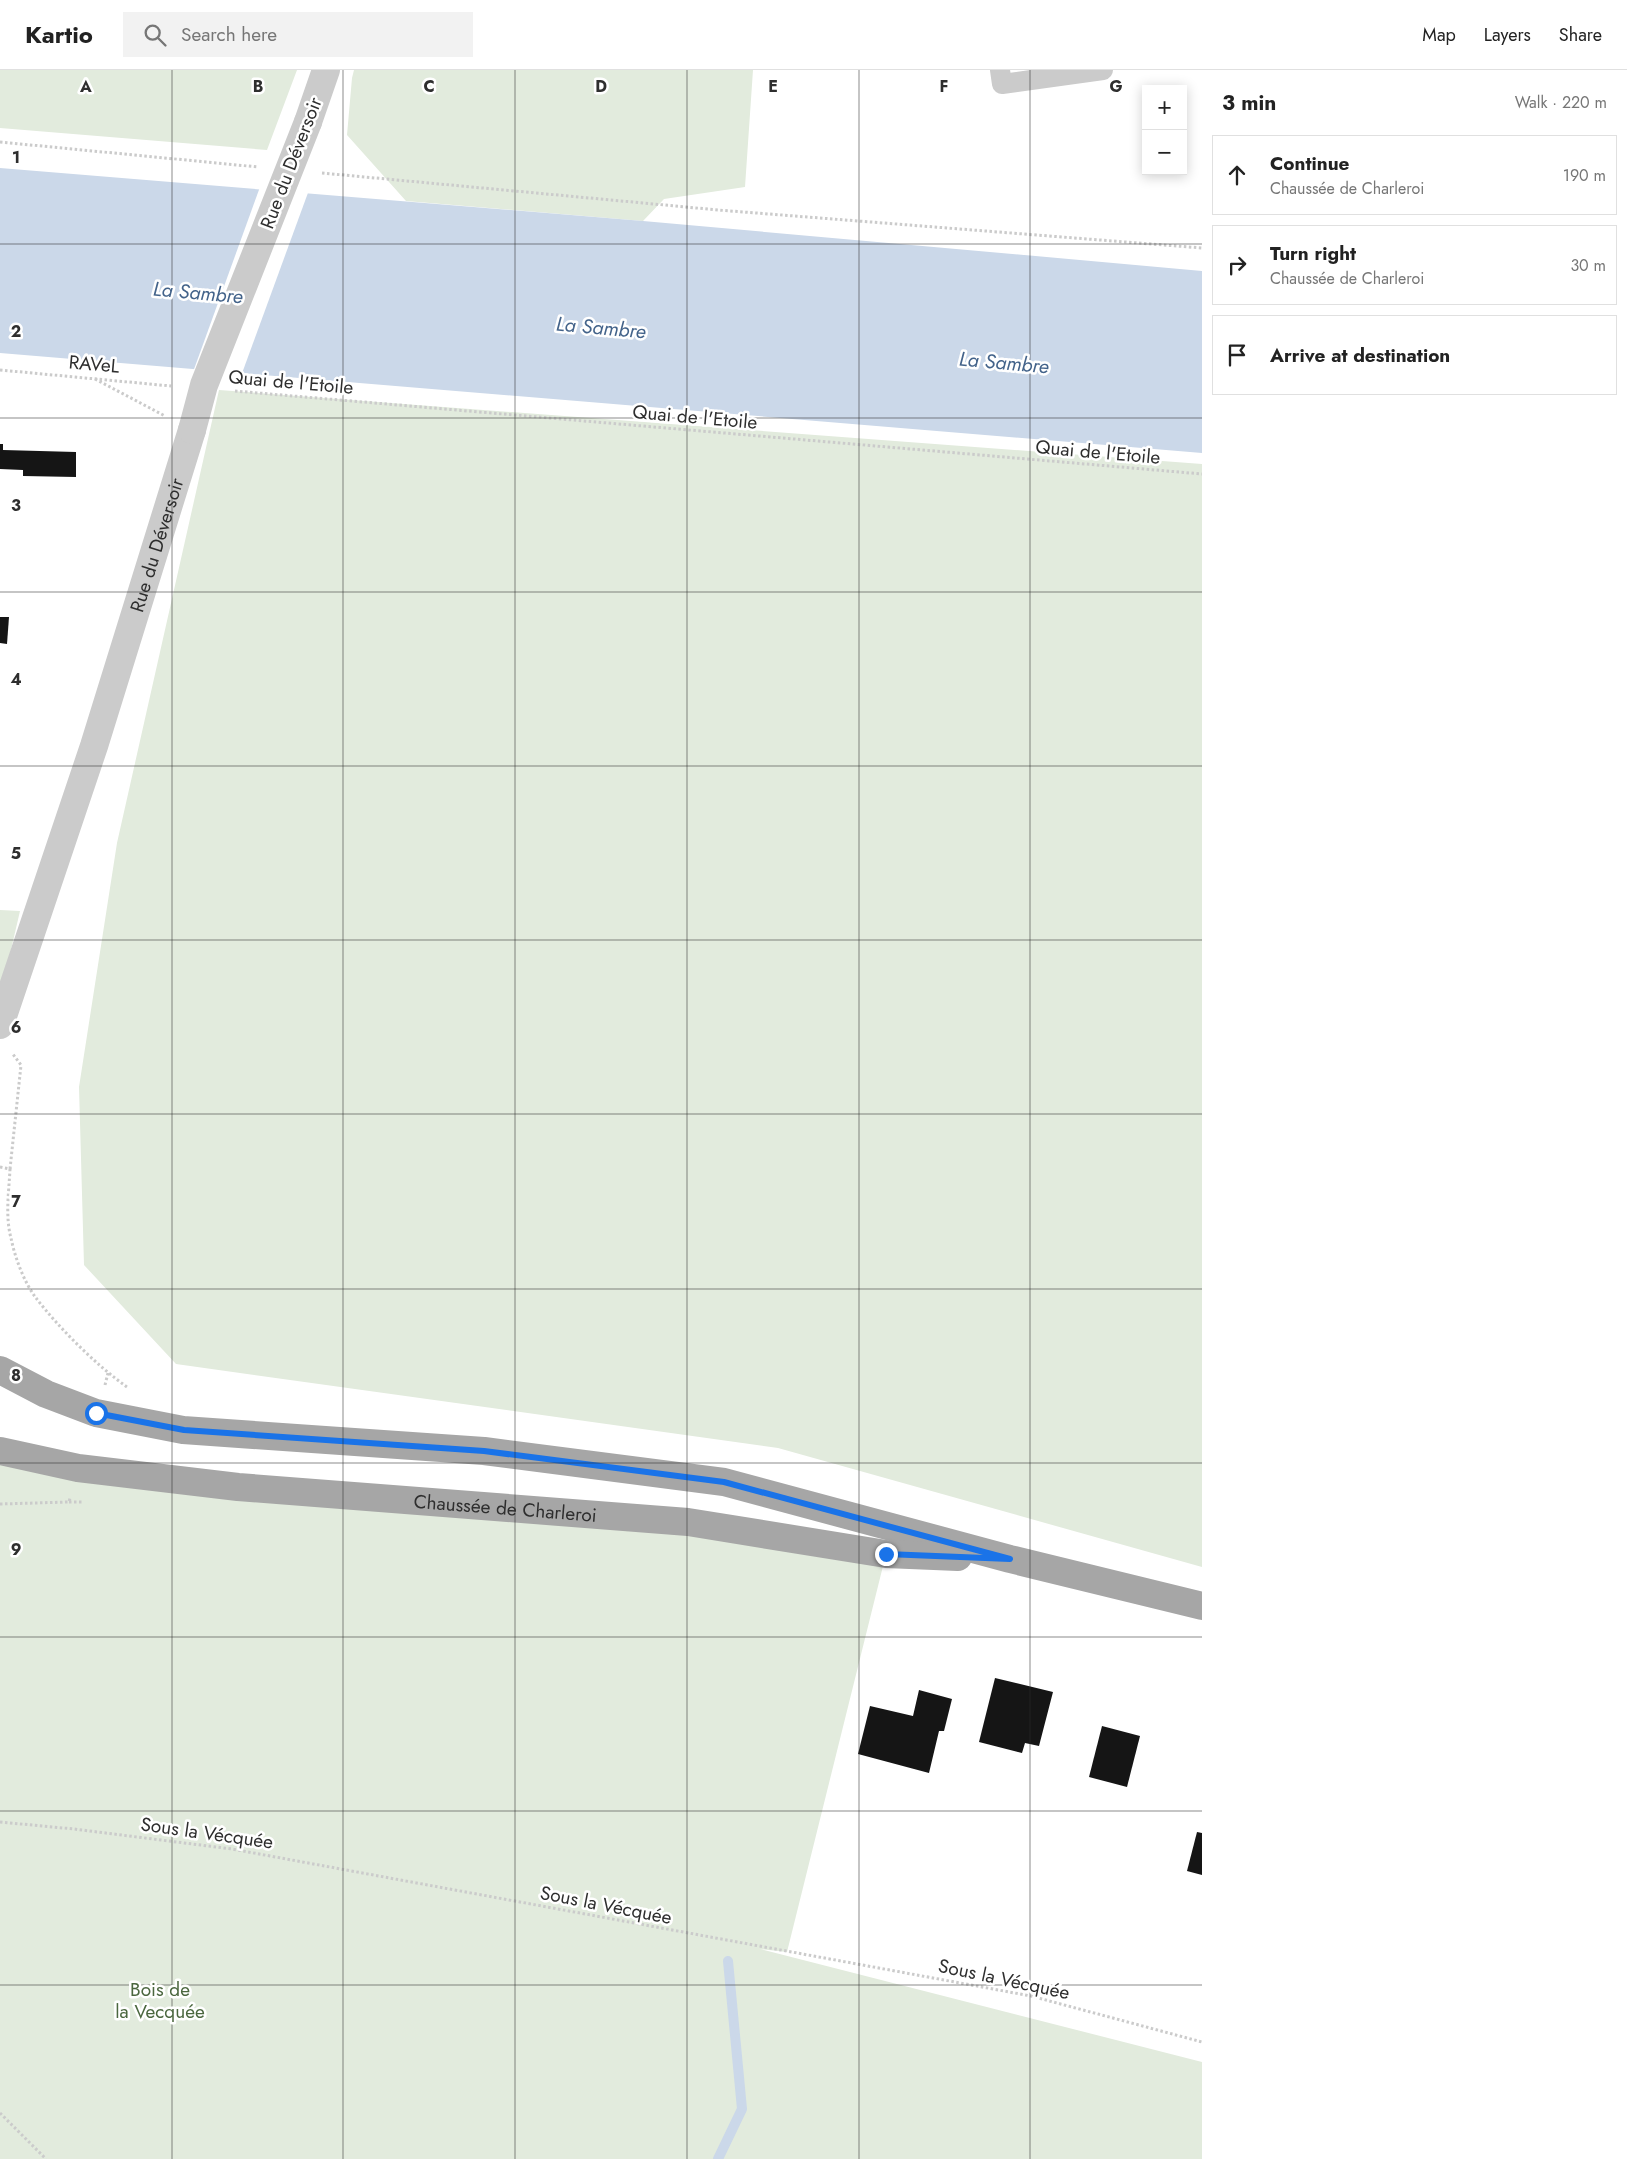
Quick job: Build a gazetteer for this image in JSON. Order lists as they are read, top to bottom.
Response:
{
  "streets": {
    "main road": ["Chaussée de Charleroi"],
    "street": ["Rue du Déversoir"],
    "path": ["RAVeL", "Quai de l'Etoile", "Sous la Vécquée"]
  },
  "water": ["La Sambre"],
  "parks": ["Bois de la Vecquée"],
  "page": {
    "header": "Kartio",
    "search": "Search here",
    "nav": ["Map", "Layers", "Share"],
    "heading": ["3 min", "Walk · 220 m"],
    "map_buttons": ["+", "−"],
    "list": [
      ["Continue", "Chaussée de Charleroi", "190 m"],
      ["Turn right", "Chaussée de Charleroi", "30 m"],
      "Arrive at destination"
    ]
  },
  "grid": {
    "columns": [
      "A",
      "B",
      "C",
      "D",
      "E",
      "F",
      "G"
    ],
    "rows": [
      "1",
      "2",
      "3",
      "4",
      "5",
      "6",
      "7",
      "8",
      "9"
    ]
  }
}
